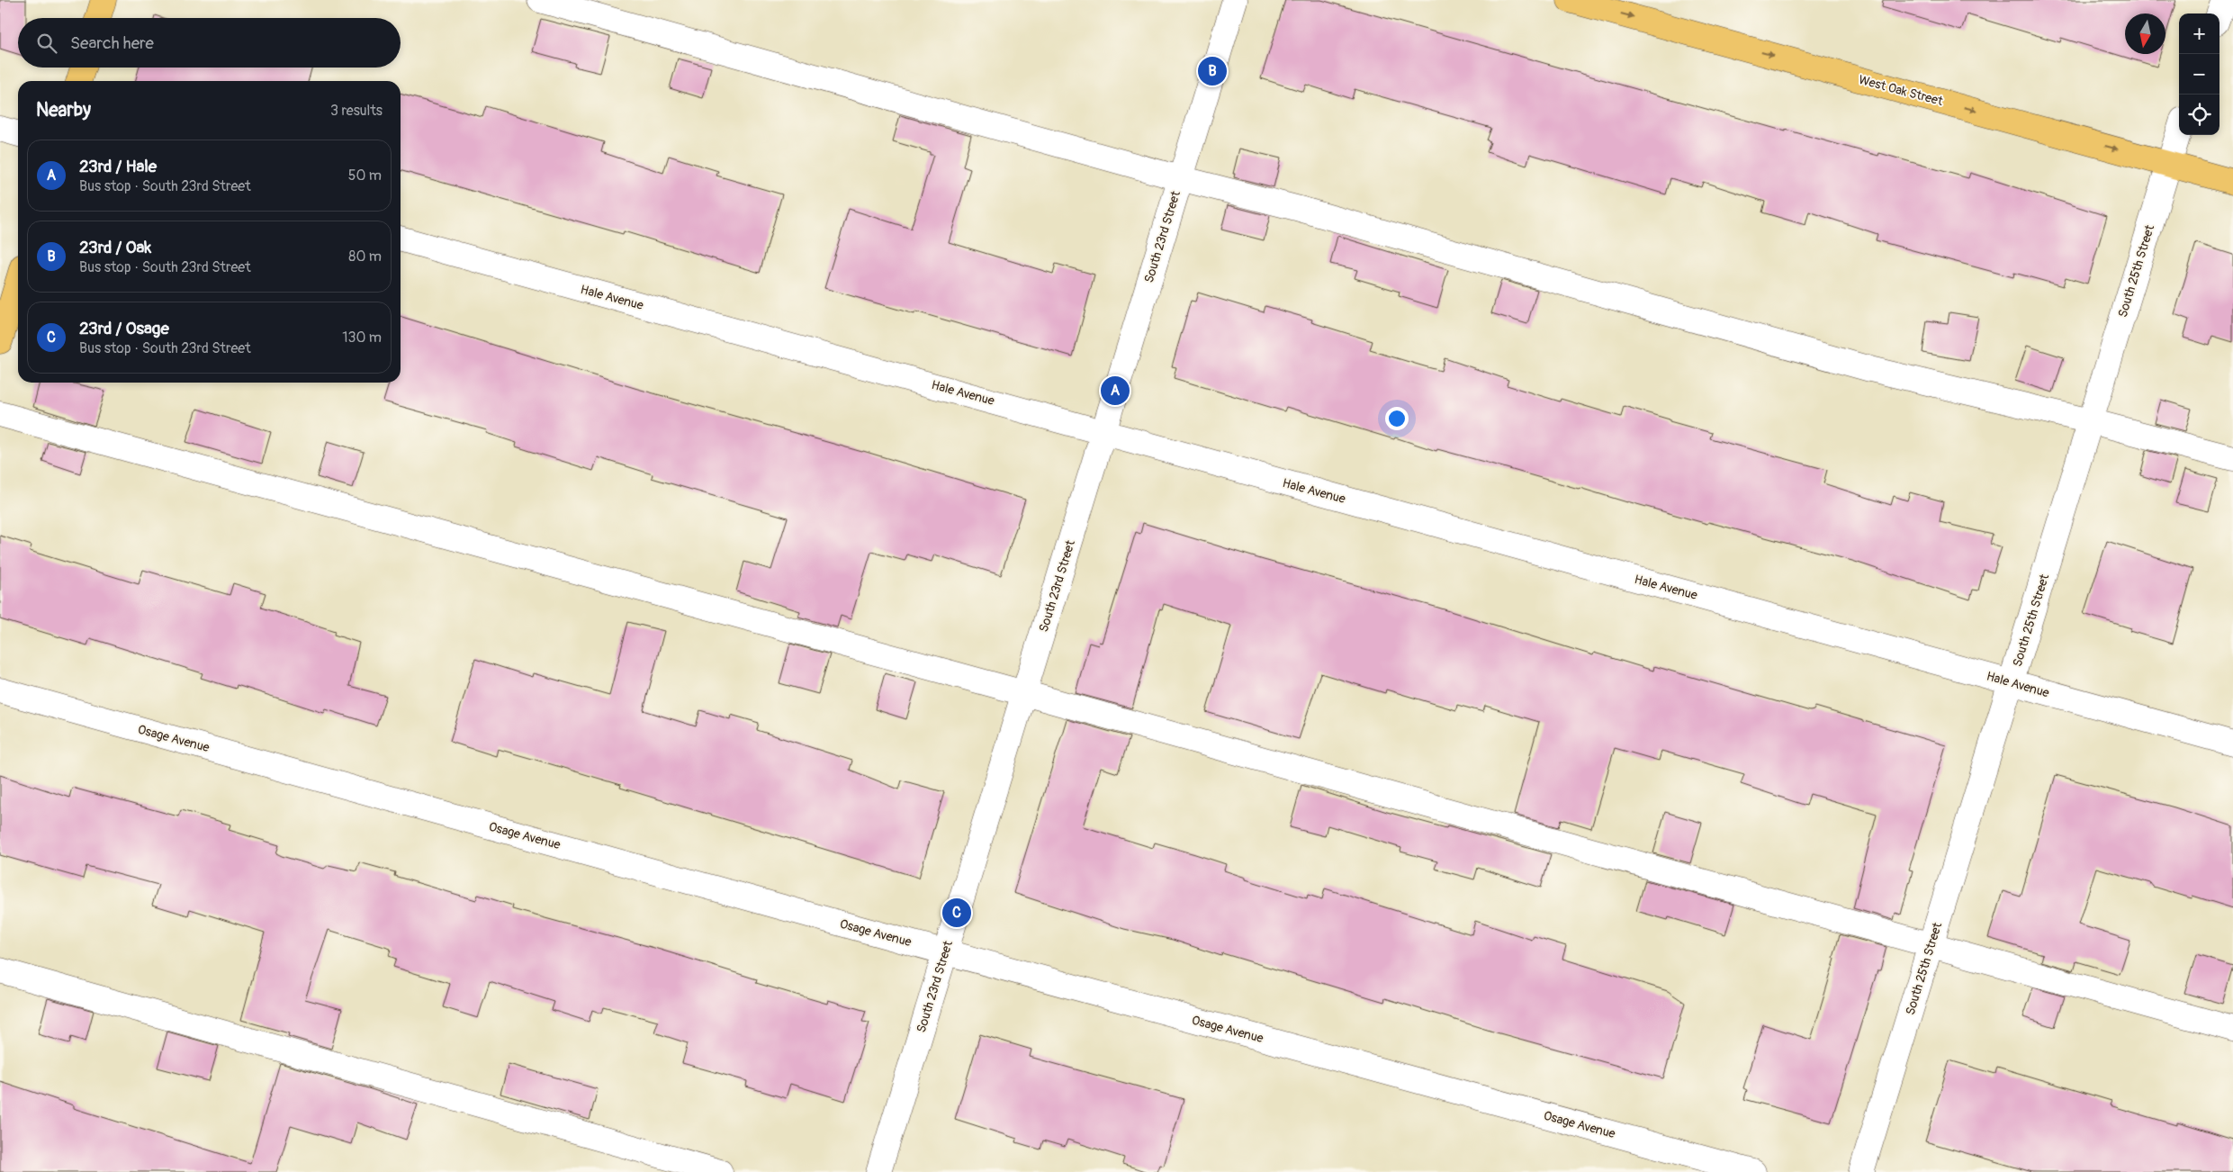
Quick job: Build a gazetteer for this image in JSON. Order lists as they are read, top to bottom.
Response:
{
  "streets": {
    "main road": ["West Oak Street"],
    "street": [
      "South 23rd Street",
      "South 25th Street",
      "Hale Avenue",
      "Osage Avenue"
    ]
  },
  "crossings": [
    ["West Oak Street", "South 25th Street"],
    ["South 23rd Street", "Hale Avenue"],
    ["South 23rd Street", "Osage Avenue"],
    ["South 25th Street", "Hale Avenue"]
  ],
  "one_way": ["West Oak Street"],
  "north": "bottom",
  "page": {
    "map_buttons": ["+", "−"],
    "search": "Search here",
    "pins": ["B", "A", "C"],
    "heading": ["Nearby", "3 results"],
    "list": [
      {
        "mark": "A",
        "name": "23rd / Hale",
        "note": "Bus stop · South 23rd Street",
        "value": "50 m"
      },
      {
        "mark": "B",
        "name": "23rd / Oak",
        "note": "Bus stop · South 23rd Street",
        "value": "80 m"
      },
      {
        "mark": "C",
        "name": "23rd / Osage",
        "note": "Bus stop · South 23rd Street",
        "value": "130 m"
      }
    ]
  }
}
